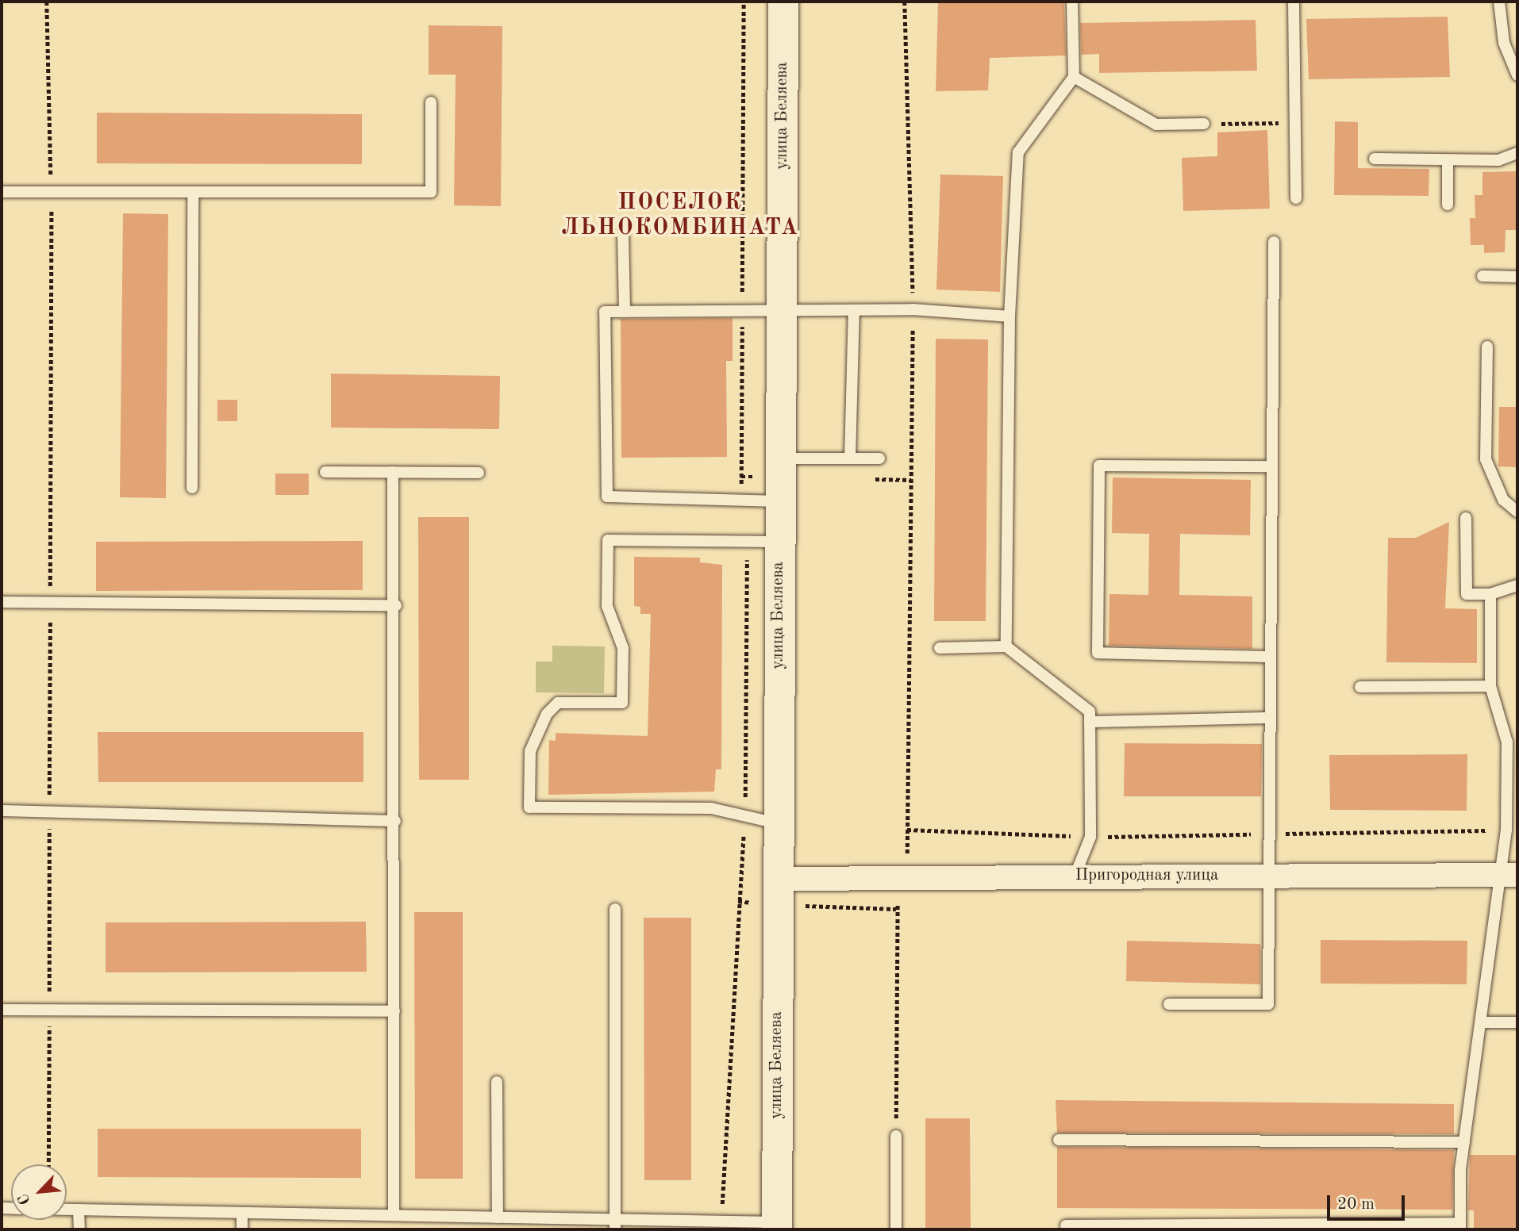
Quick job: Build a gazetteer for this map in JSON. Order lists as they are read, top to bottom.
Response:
{
  "streets": {
    "street": ["улица Беляева", "Пригородная улица"]
  },
  "crossings": [
    ["улица Беляева", "Пригородная улица"]
  ],
  "districts": ["ПОСЕЛОК ЛЬНОКОМБИНАТА"],
  "scale_bar": "20 m",
  "north": "bottom left"
}
